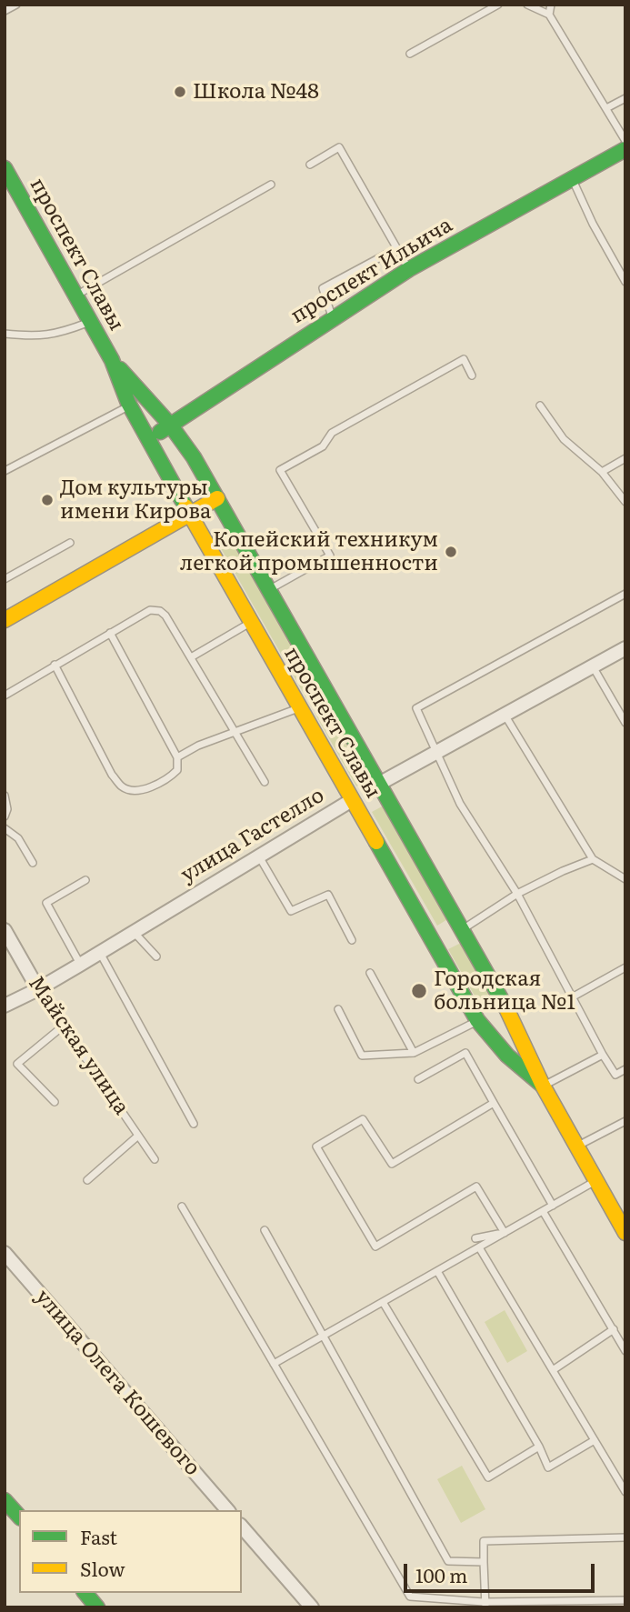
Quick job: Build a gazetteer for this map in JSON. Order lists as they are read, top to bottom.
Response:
{
  "streets": {
    "main road": ["проспект Славы", "проспект Ильича"],
    "street": ["улица Гастелло", "Майская улица", "улица Олега Кошевого"]
  },
  "crossings": [
    ["проспект Славы", "проспект Ильича"],
    ["проспект Славы", "улица Гастелло"],
    ["улица Гастелло", "Майская улица"]
  ],
  "places": [
    "Школа №48",
    "Дом культуры имени Кирова",
    "Копейский техникум легкой промышенности",
    "Городская больница №1"
  ],
  "legend": ["Fast", "Slow"],
  "scale_bar": "100 m"
}
